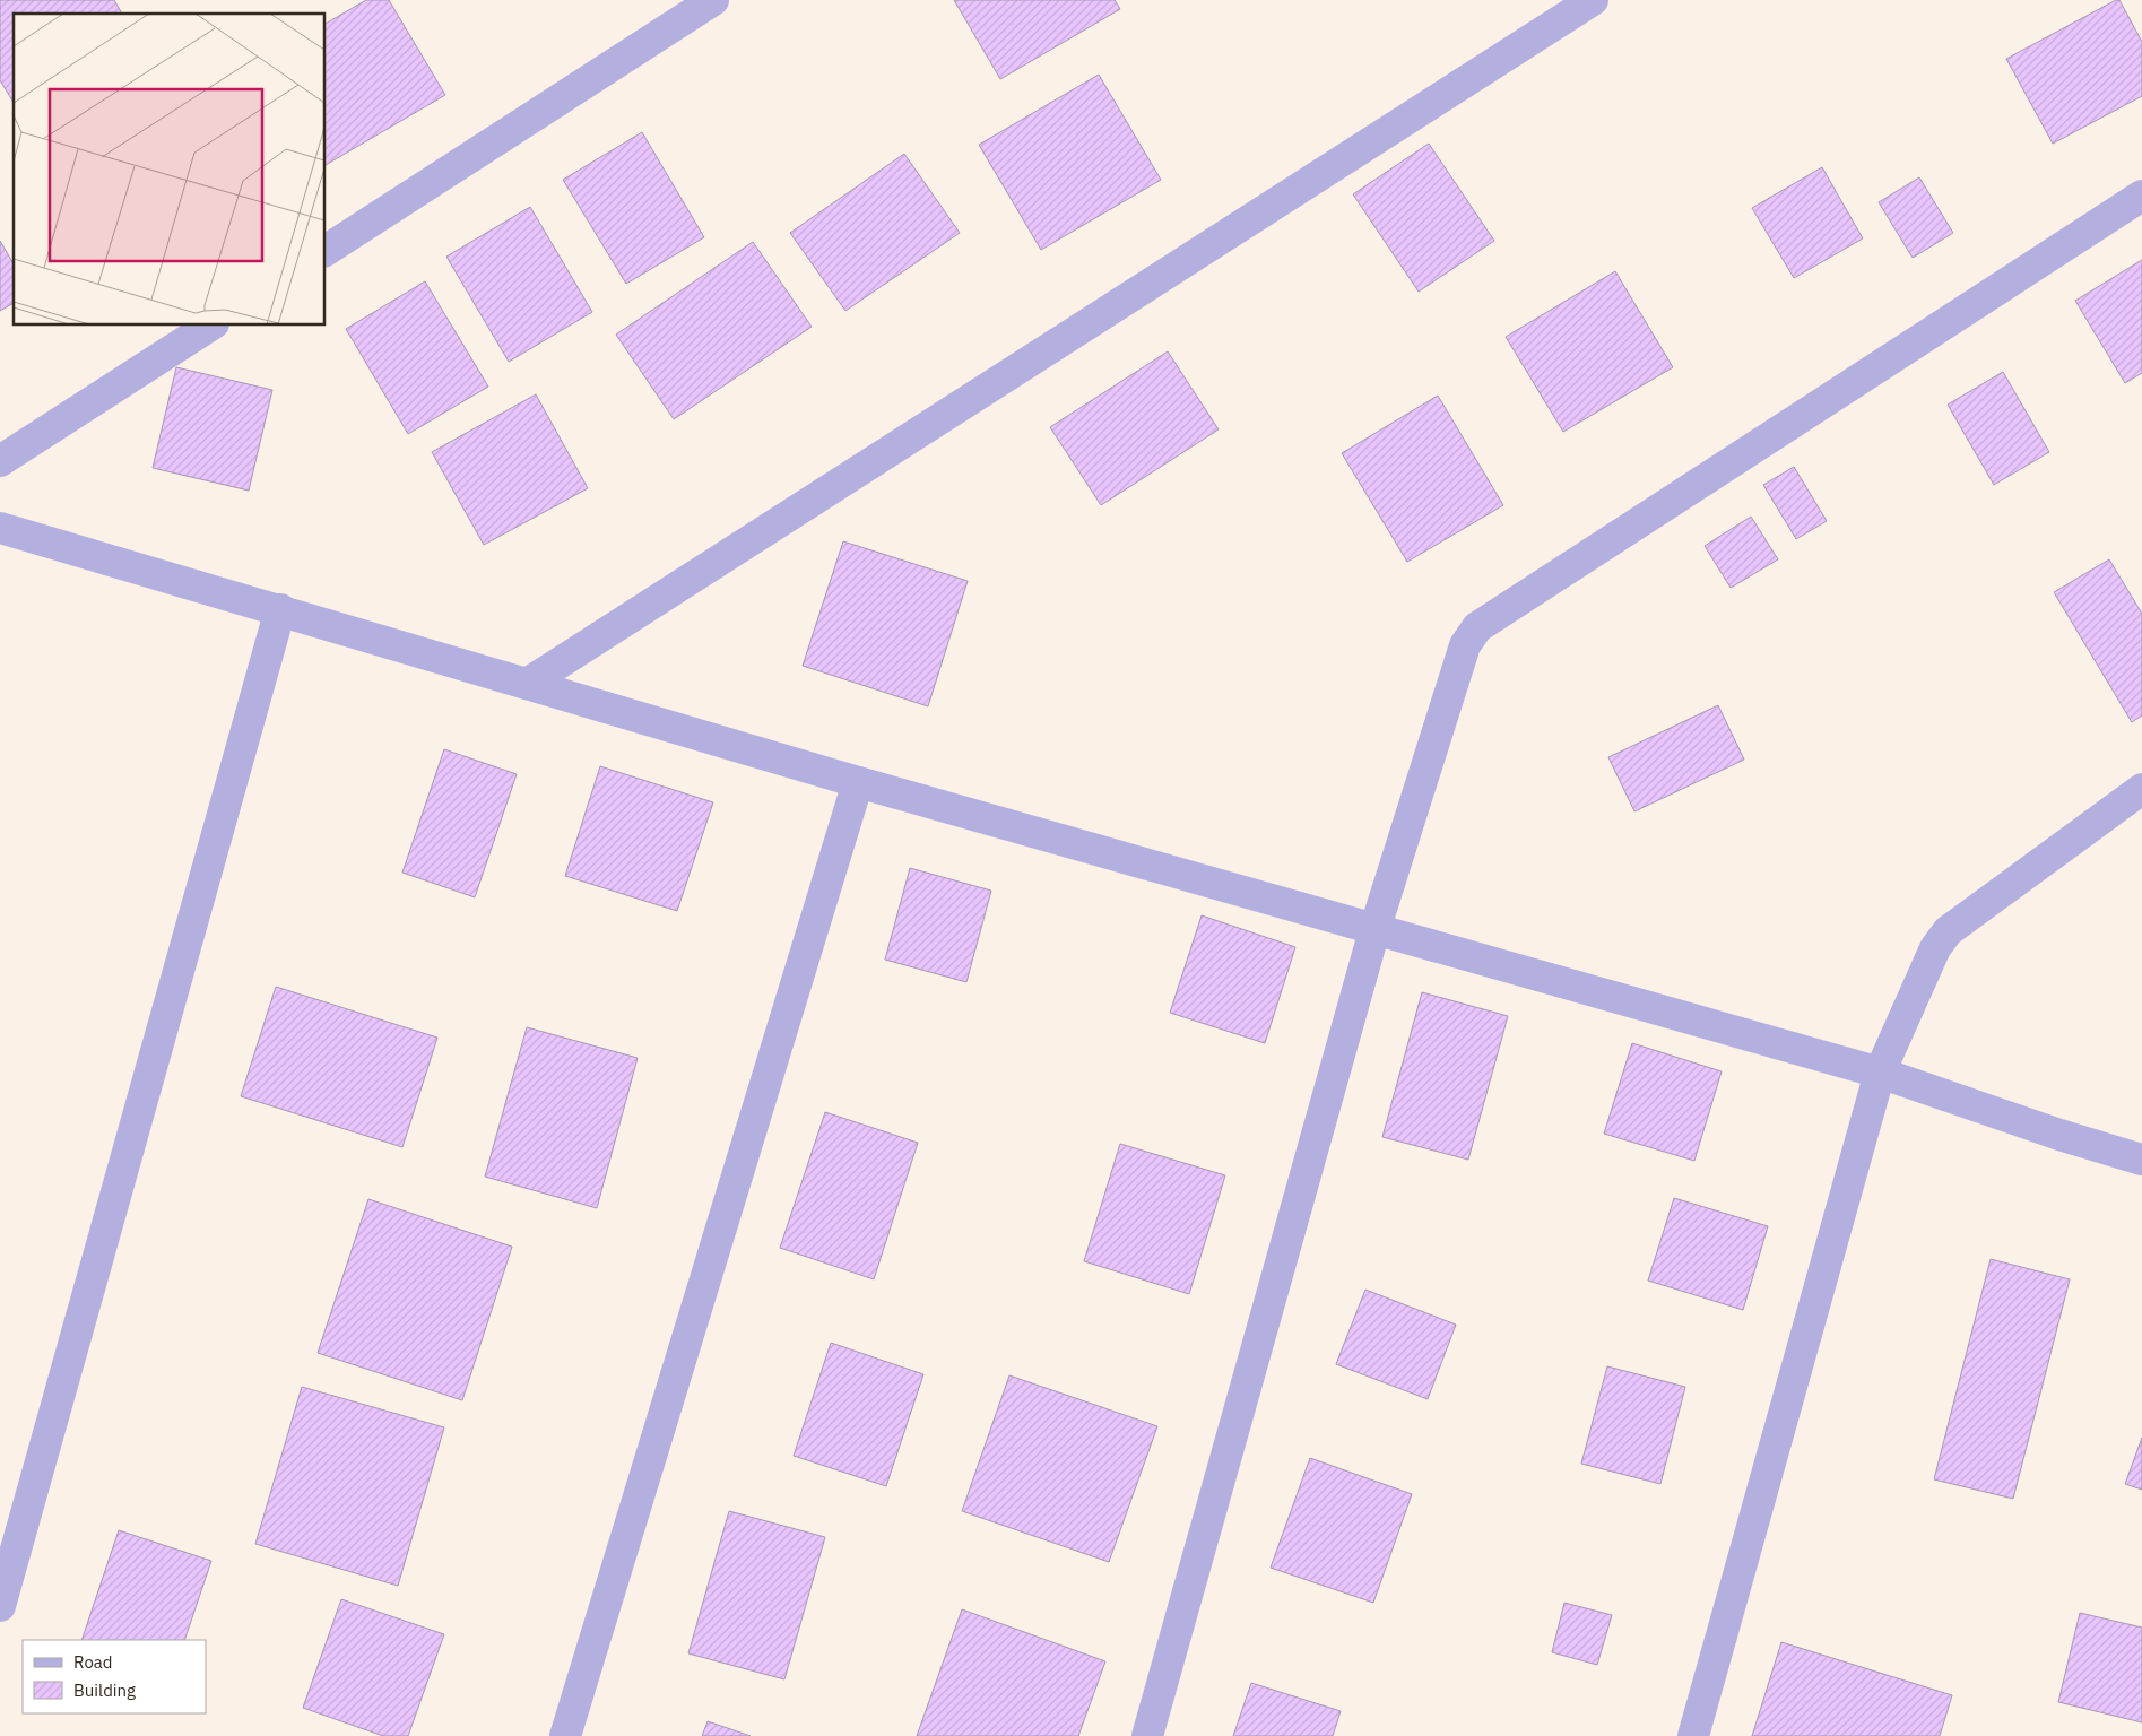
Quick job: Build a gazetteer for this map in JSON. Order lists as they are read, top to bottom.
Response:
{
  "legend": ["Road", "Building"]
}
